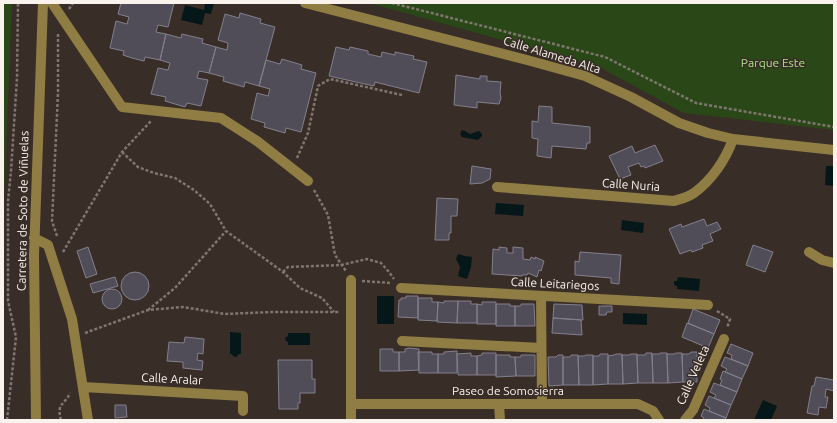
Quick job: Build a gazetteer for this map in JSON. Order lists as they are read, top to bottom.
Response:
{
  "streets": {
    "street": [
      "Calle Alameda Alta",
      "Calle Nuria",
      "Carretera de Soto de Viñuelas",
      "Calle Leitariegos",
      "Calle Veleta",
      "Calle Aralar",
      "Paseo de Somosierra"
    ]
  },
  "crossings": [
    ["Calle Alameda Alta", "Calle Nuria"]
  ],
  "parks": ["Parque Este"]
}
